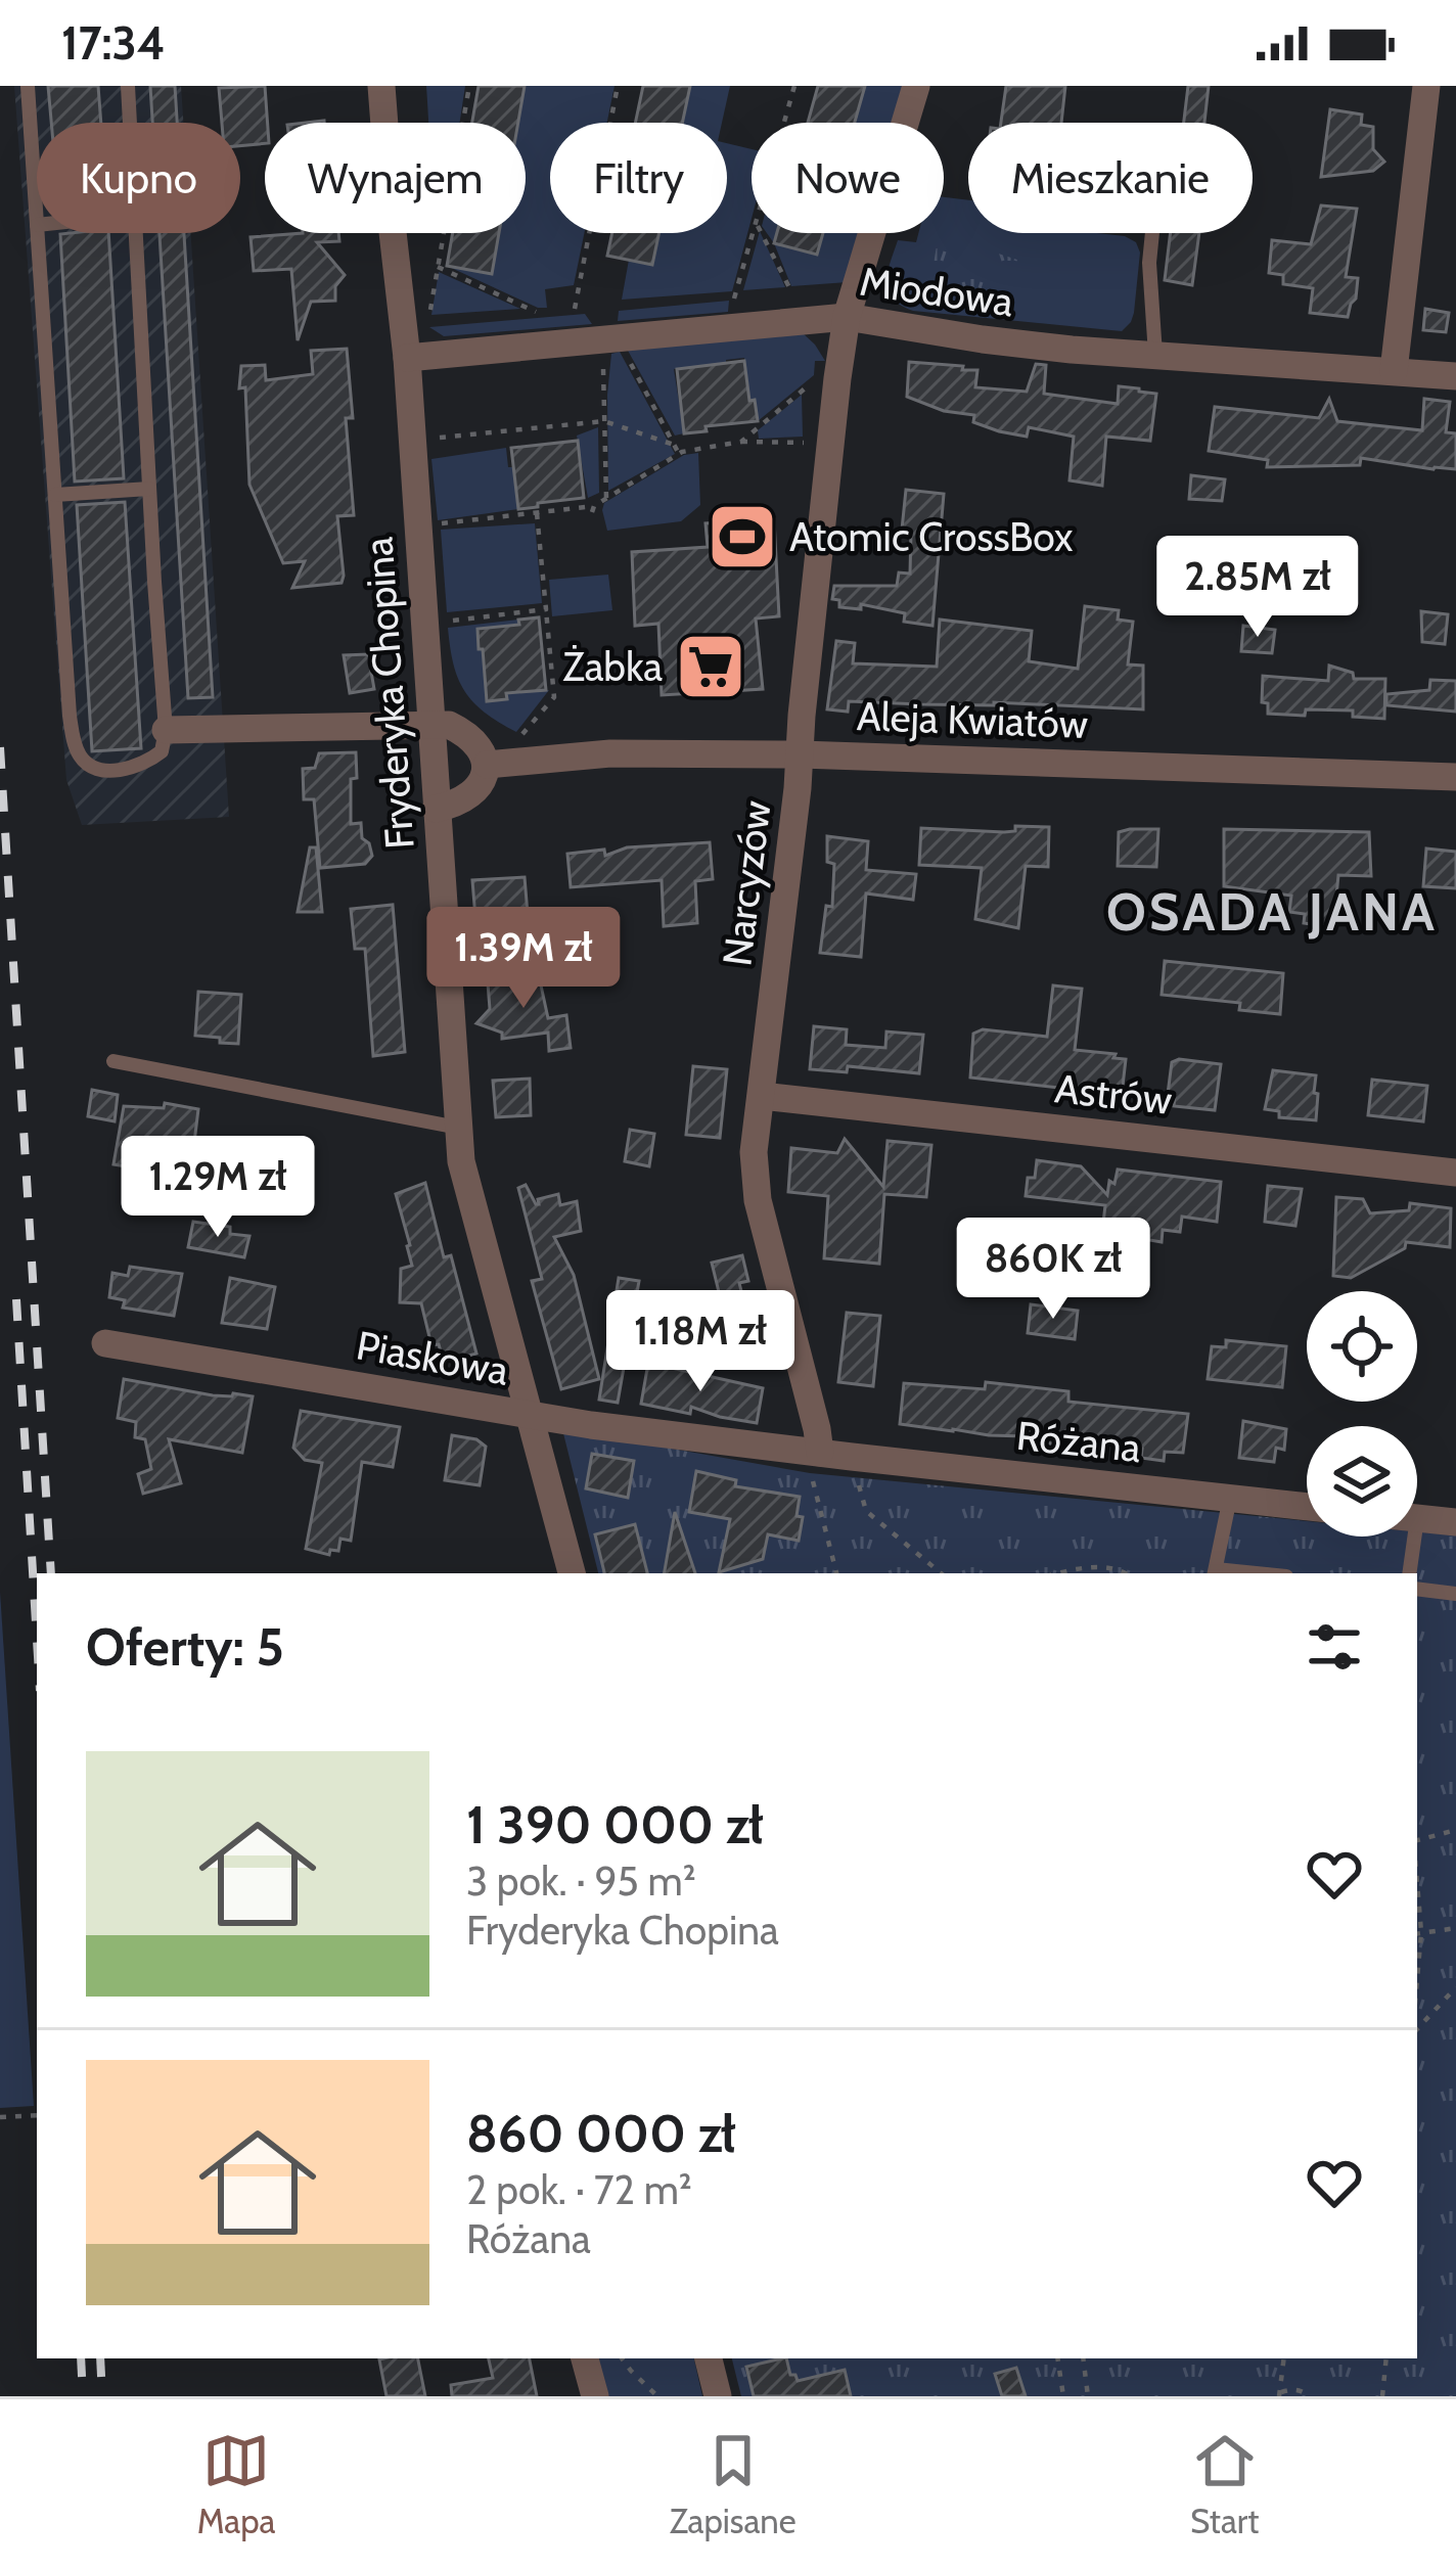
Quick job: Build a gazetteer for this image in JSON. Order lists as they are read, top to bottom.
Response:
{
  "streets": {
    "street": [
      "Miodowa",
      "Fryderyka Chopina",
      "Aleja Kwiatów",
      "Narcyzów",
      "Astrów",
      "Piaskowa",
      "Różana"
    ]
  },
  "crossings": [
    ["Miodowa", "Fryderyka Chopina"],
    ["Miodowa", "Narcyzów"],
    ["Fryderyka Chopina", "Piaskowa"],
    ["Aleja Kwiatów", "Narcyzów"],
    ["Narcyzów", "Astrów"],
    ["Narcyzów", "Piaskowa"],
    ["Narcyzów", "Różana"],
    ["Piaskowa", "Różana"]
  ],
  "districts": ["OSADA JANA"],
  "places": {
    "sports": ["Atomic CrossBox"],
    "supermarket": ["Żabka"]
  },
  "page": {
    "status": "17:34",
    "chip": [
      "Kupno",
      "Wynajem",
      "Filtry",
      "Nowe",
      "Mieszkanie"
    ],
    "price": [
      "2.85M zł",
      "1.39M zł",
      "1.29M zł",
      "860K zł",
      "1.18M zł"
    ],
    "heading": "Oferty: 5",
    "list": [
      {
        "name": "1 390 000 zł",
        "note": "3 pok. · 95 m² · Fryderyka Chopina"
      },
      {
        "name": "860 000 zł",
        "note": "2 pok. · 72 m² · Różana"
      }
    ],
    "tabs": ["Mapa", "Zapisane", "Start"]
  }
}
